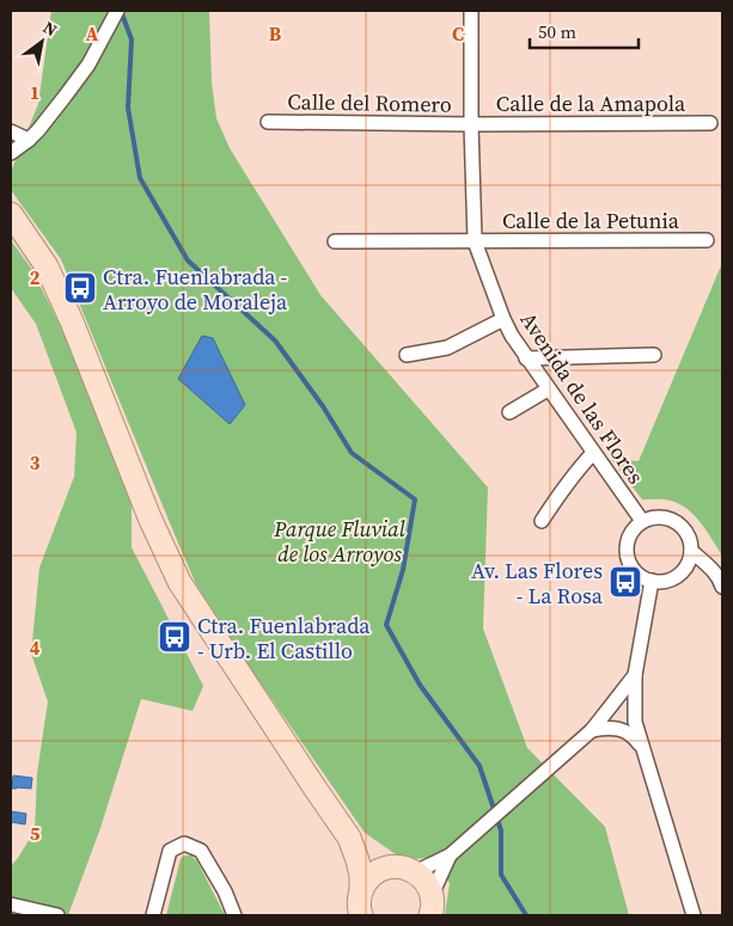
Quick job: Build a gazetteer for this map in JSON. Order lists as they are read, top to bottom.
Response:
{
  "streets": {
    "street": [
      "Calle del Romero",
      "Calle de la Amapola",
      "Calle de la Petunia",
      "Avenida de las Flores"
    ]
  },
  "crossings": [
    ["Calle del Romero", "Calle de la Amapola"],
    ["Calle del Romero", "Avenida de las Flores"],
    ["Calle de la Amapola", "Avenida de las Flores"],
    ["Calle de la Petunia", "Avenida de las Flores"]
  ],
  "parks": ["Parque Fluvial de los Arroyos"],
  "places": {
    "bus stop": ["Ctra. Fuenlabrada - Arroyo de Moraleja", "Av. Las Flores - La Rosa", "Ctra. Fuenlabrada - Urb. El Castillo"]
  },
  "scale_bar": "50 m",
  "north": "top right",
  "grid": {
    "columns": ["A", "B", "C"],
    "rows": [
      "1",
      "2",
      "3",
      "4",
      "5"
    ]
  }
}
